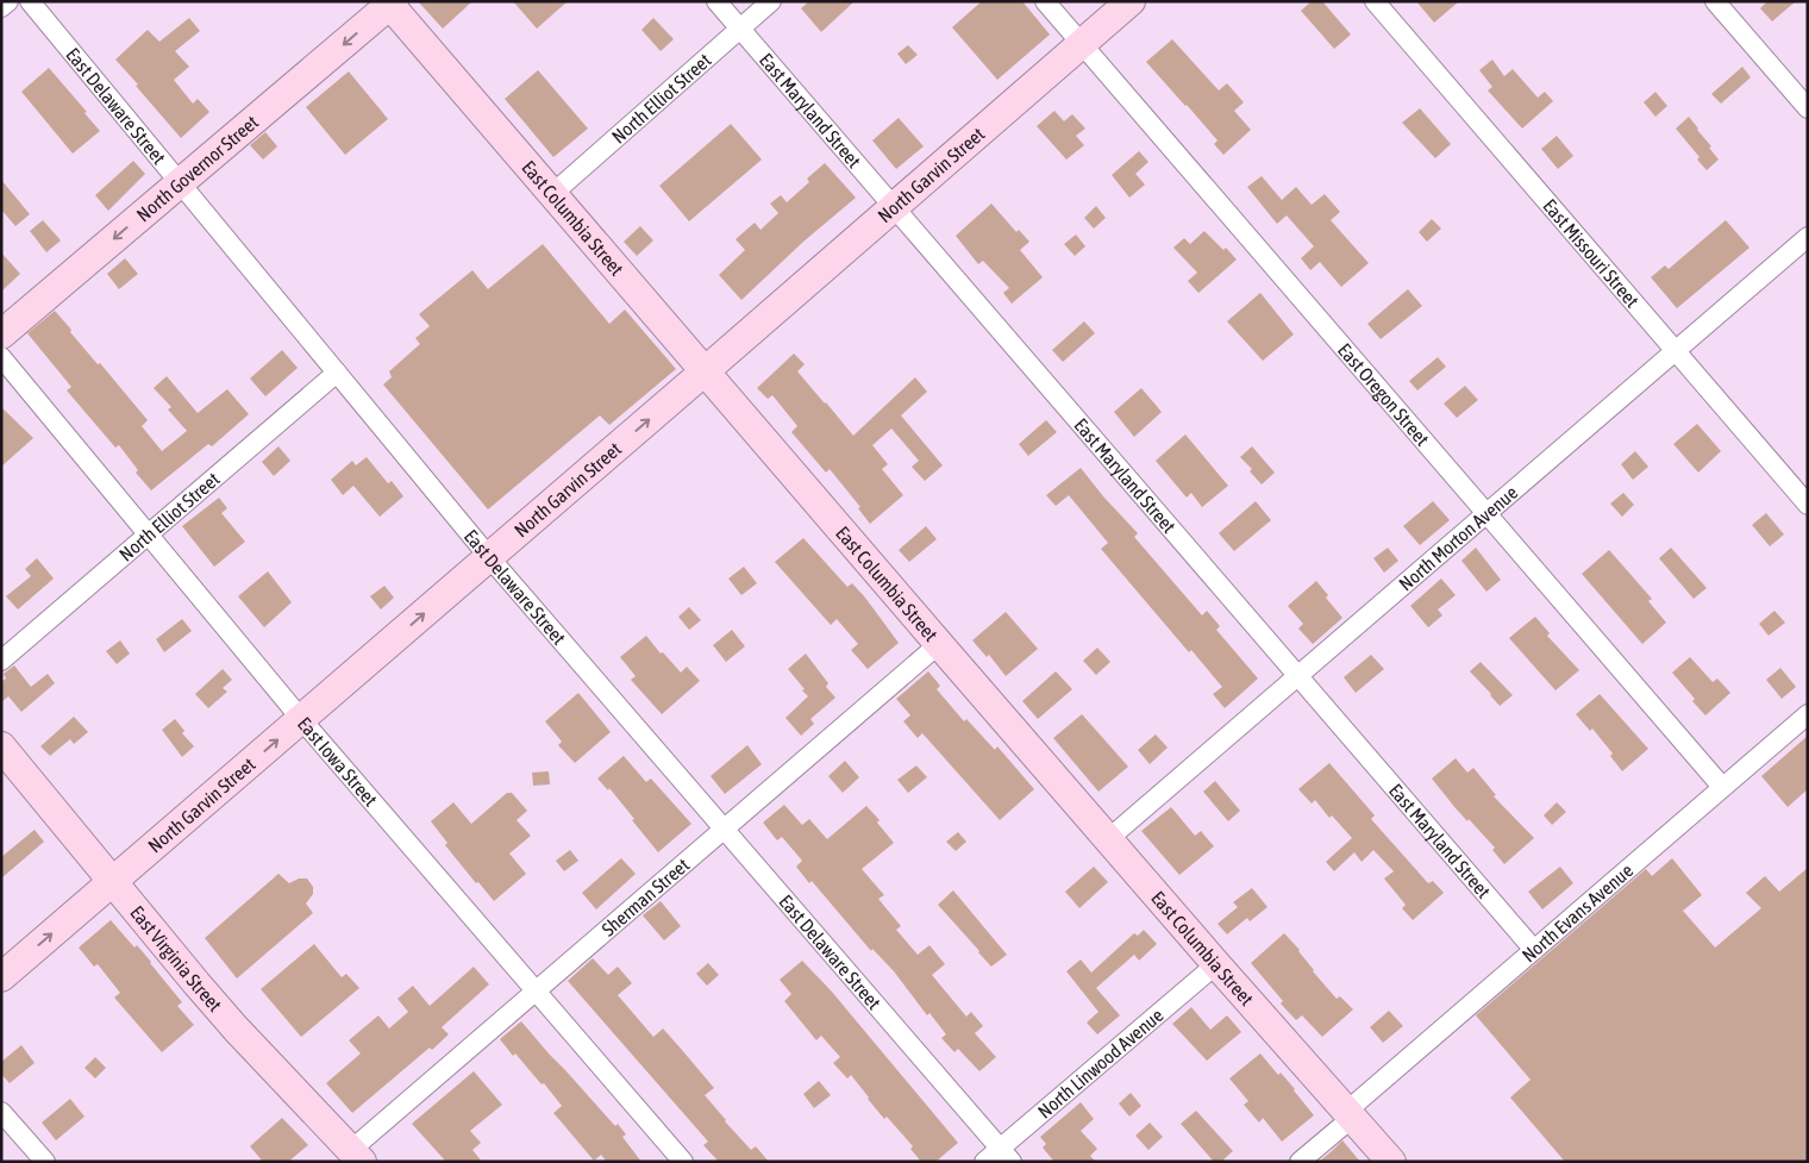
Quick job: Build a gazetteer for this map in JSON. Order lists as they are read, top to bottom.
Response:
{
  "streets": {
    "main road": [
      "North Governor Street",
      "North Garvin Street",
      "East Columbia Street",
      "East Virginia Street"
    ],
    "street": [
      "North Elliot Street",
      "East Delaware Street",
      "East Maryland Street",
      "East Missouri Street",
      "East Oregon Street",
      "North Morton Avenue",
      "East Iowa Street",
      "Sherman Street",
      "North Evans Avenue",
      "North Linwood Avenue"
    ]
  },
  "crossings": [
    ["North Elliot Street", "East Delaware Street"],
    ["North Elliot Street", "East Maryland Street"],
    ["North Elliot Street", "East Columbia Street"],
    ["North Elliot Street", "East Iowa Street"],
    ["East Delaware Street", "North Governor Street"],
    ["East Delaware Street", "North Garvin Street"],
    ["East Delaware Street", "Sherman Street"],
    ["East Delaware Street", "North Linwood Avenue"],
    ["East Maryland Street", "North Garvin Street"],
    ["East Maryland Street", "North Morton Avenue"],
    ["East Maryland Street", "North Evans Avenue"],
    ["North Governor Street", "East Columbia Street"],
    ["North Garvin Street", "East Columbia Street"],
    ["North Garvin Street", "East Oregon Street"],
    ["North Garvin Street", "East Iowa Street"],
    ["North Garvin Street", "East Virginia Street"],
    ["East Columbia Street", "North Morton Avenue"],
    ["East Columbia Street", "Sherman Street"],
    ["East Columbia Street", "North Evans Avenue"],
    ["East Columbia Street", "North Linwood Avenue"],
    ["East Missouri Street", "North Morton Avenue"],
    ["East Oregon Street", "North Morton Avenue"],
    ["East Oregon Street", "North Evans Avenue"],
    ["East Iowa Street", "Sherman Street"],
    ["Sherman Street", "East Virginia Street"]
  ],
  "one_way": ["North Governor Street", "North Garvin Street"]
}
